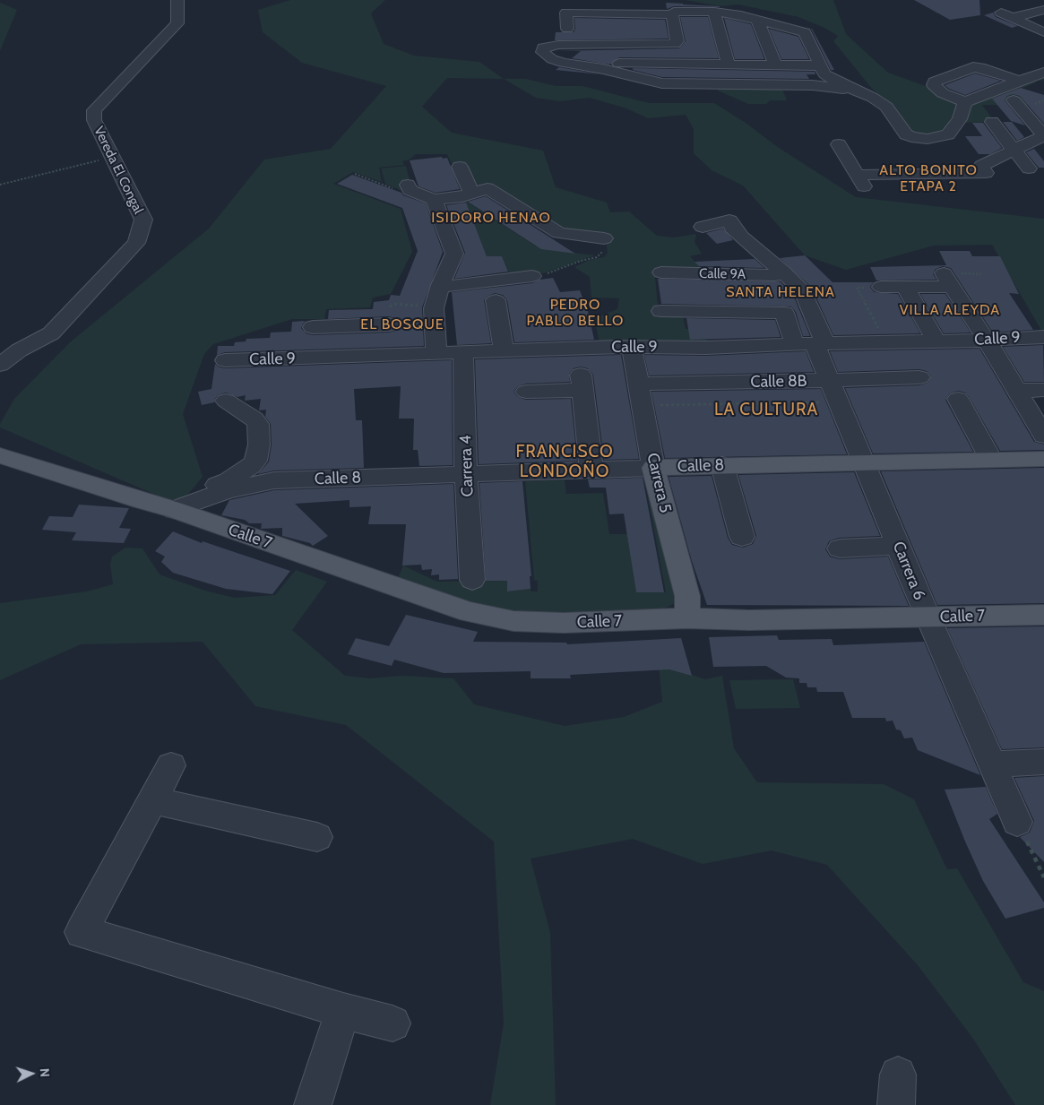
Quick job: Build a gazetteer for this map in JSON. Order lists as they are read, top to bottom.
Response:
{
  "streets": {
    "main road": ["Calle 8", "Carrera 5", "Calle 7"],
    "street": [
      "Vereda El Congal",
      "Calle 9A",
      "Calle 9",
      "Calle 8B",
      "Carrera 4",
      "Carrera 6"
    ]
  },
  "crossings": [
    ["Calle 9A", "Carrera 6"],
    ["Calle 9", "Carrera 4"],
    ["Calle 9", "Carrera 5"],
    ["Calle 9", "Carrera 6"],
    ["Calle 8B", "Carrera 5"],
    ["Calle 8B", "Carrera 6"],
    ["Carrera 4", "Calle 8"],
    ["Calle 8", "Carrera 5"],
    ["Calle 8", "Calle 7"],
    ["Calle 8", "Carrera 6"],
    ["Carrera 5", "Calle 7"],
    ["Calle 7", "Carrera 6"]
  ],
  "districts": [
    "ALTO BONITO ETAPA 2",
    "ISIDORO HENAO",
    "SANTA HELENA",
    "PEDRO PABLO BELLO",
    "VILLA ALEYDA",
    "EL BOSQUE",
    "LA CULTURA",
    "FRANCISCO LONDOÑO"
  ],
  "north": "right"
}
